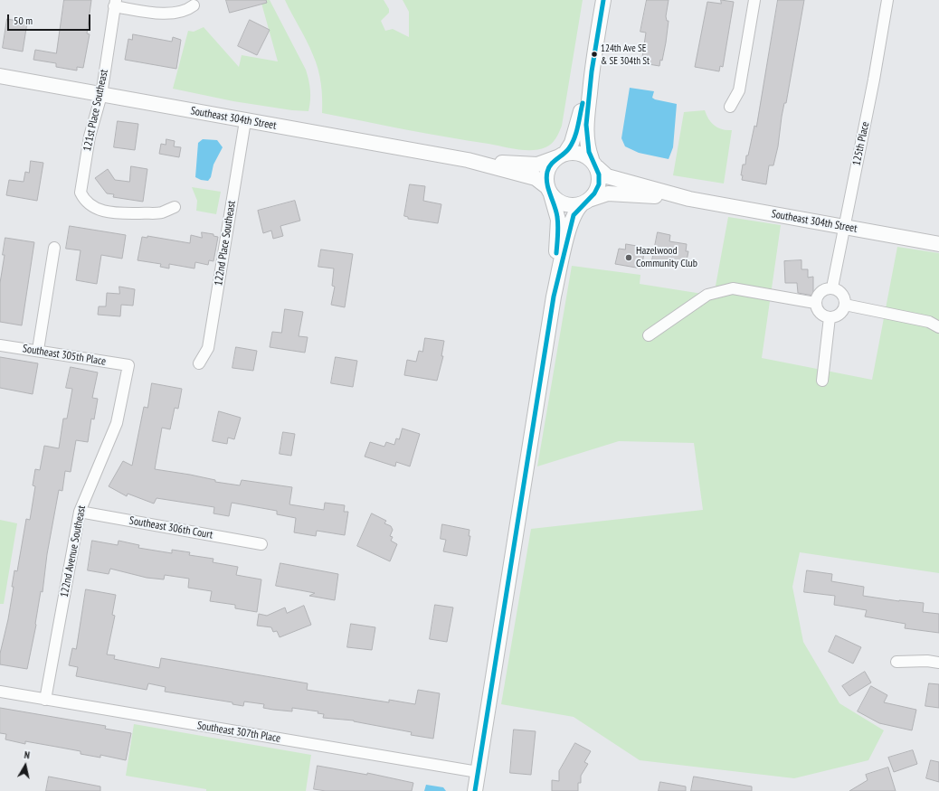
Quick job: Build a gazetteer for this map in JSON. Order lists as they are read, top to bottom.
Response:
{
  "streets": {
    "street": [
      "121st Place Southeast",
      "Southeast 304th Street",
      "125th Place",
      "122nd Place Southeast",
      "Southeast 305th Place",
      "Southeast 306th Court",
      "122nd Avenue Southeast",
      "Southeast 307th Place"
    ]
  },
  "crossings": [
    ["121st Place Southeast", "Southeast 304th Street"],
    ["Southeast 304th Street", "125th Place"],
    ["Southeast 304th Street", "122nd Place Southeast"],
    ["Southeast 305th Place", "122nd Avenue Southeast"],
    ["Southeast 306th Court", "122nd Avenue Southeast"],
    ["122nd Avenue Southeast", "Southeast 307th Place"]
  ],
  "places": ["124th Ave SE & SE 304th St", "Hazelwood Community Club"],
  "scale_bar": "50 m",
  "north": "top"
}
